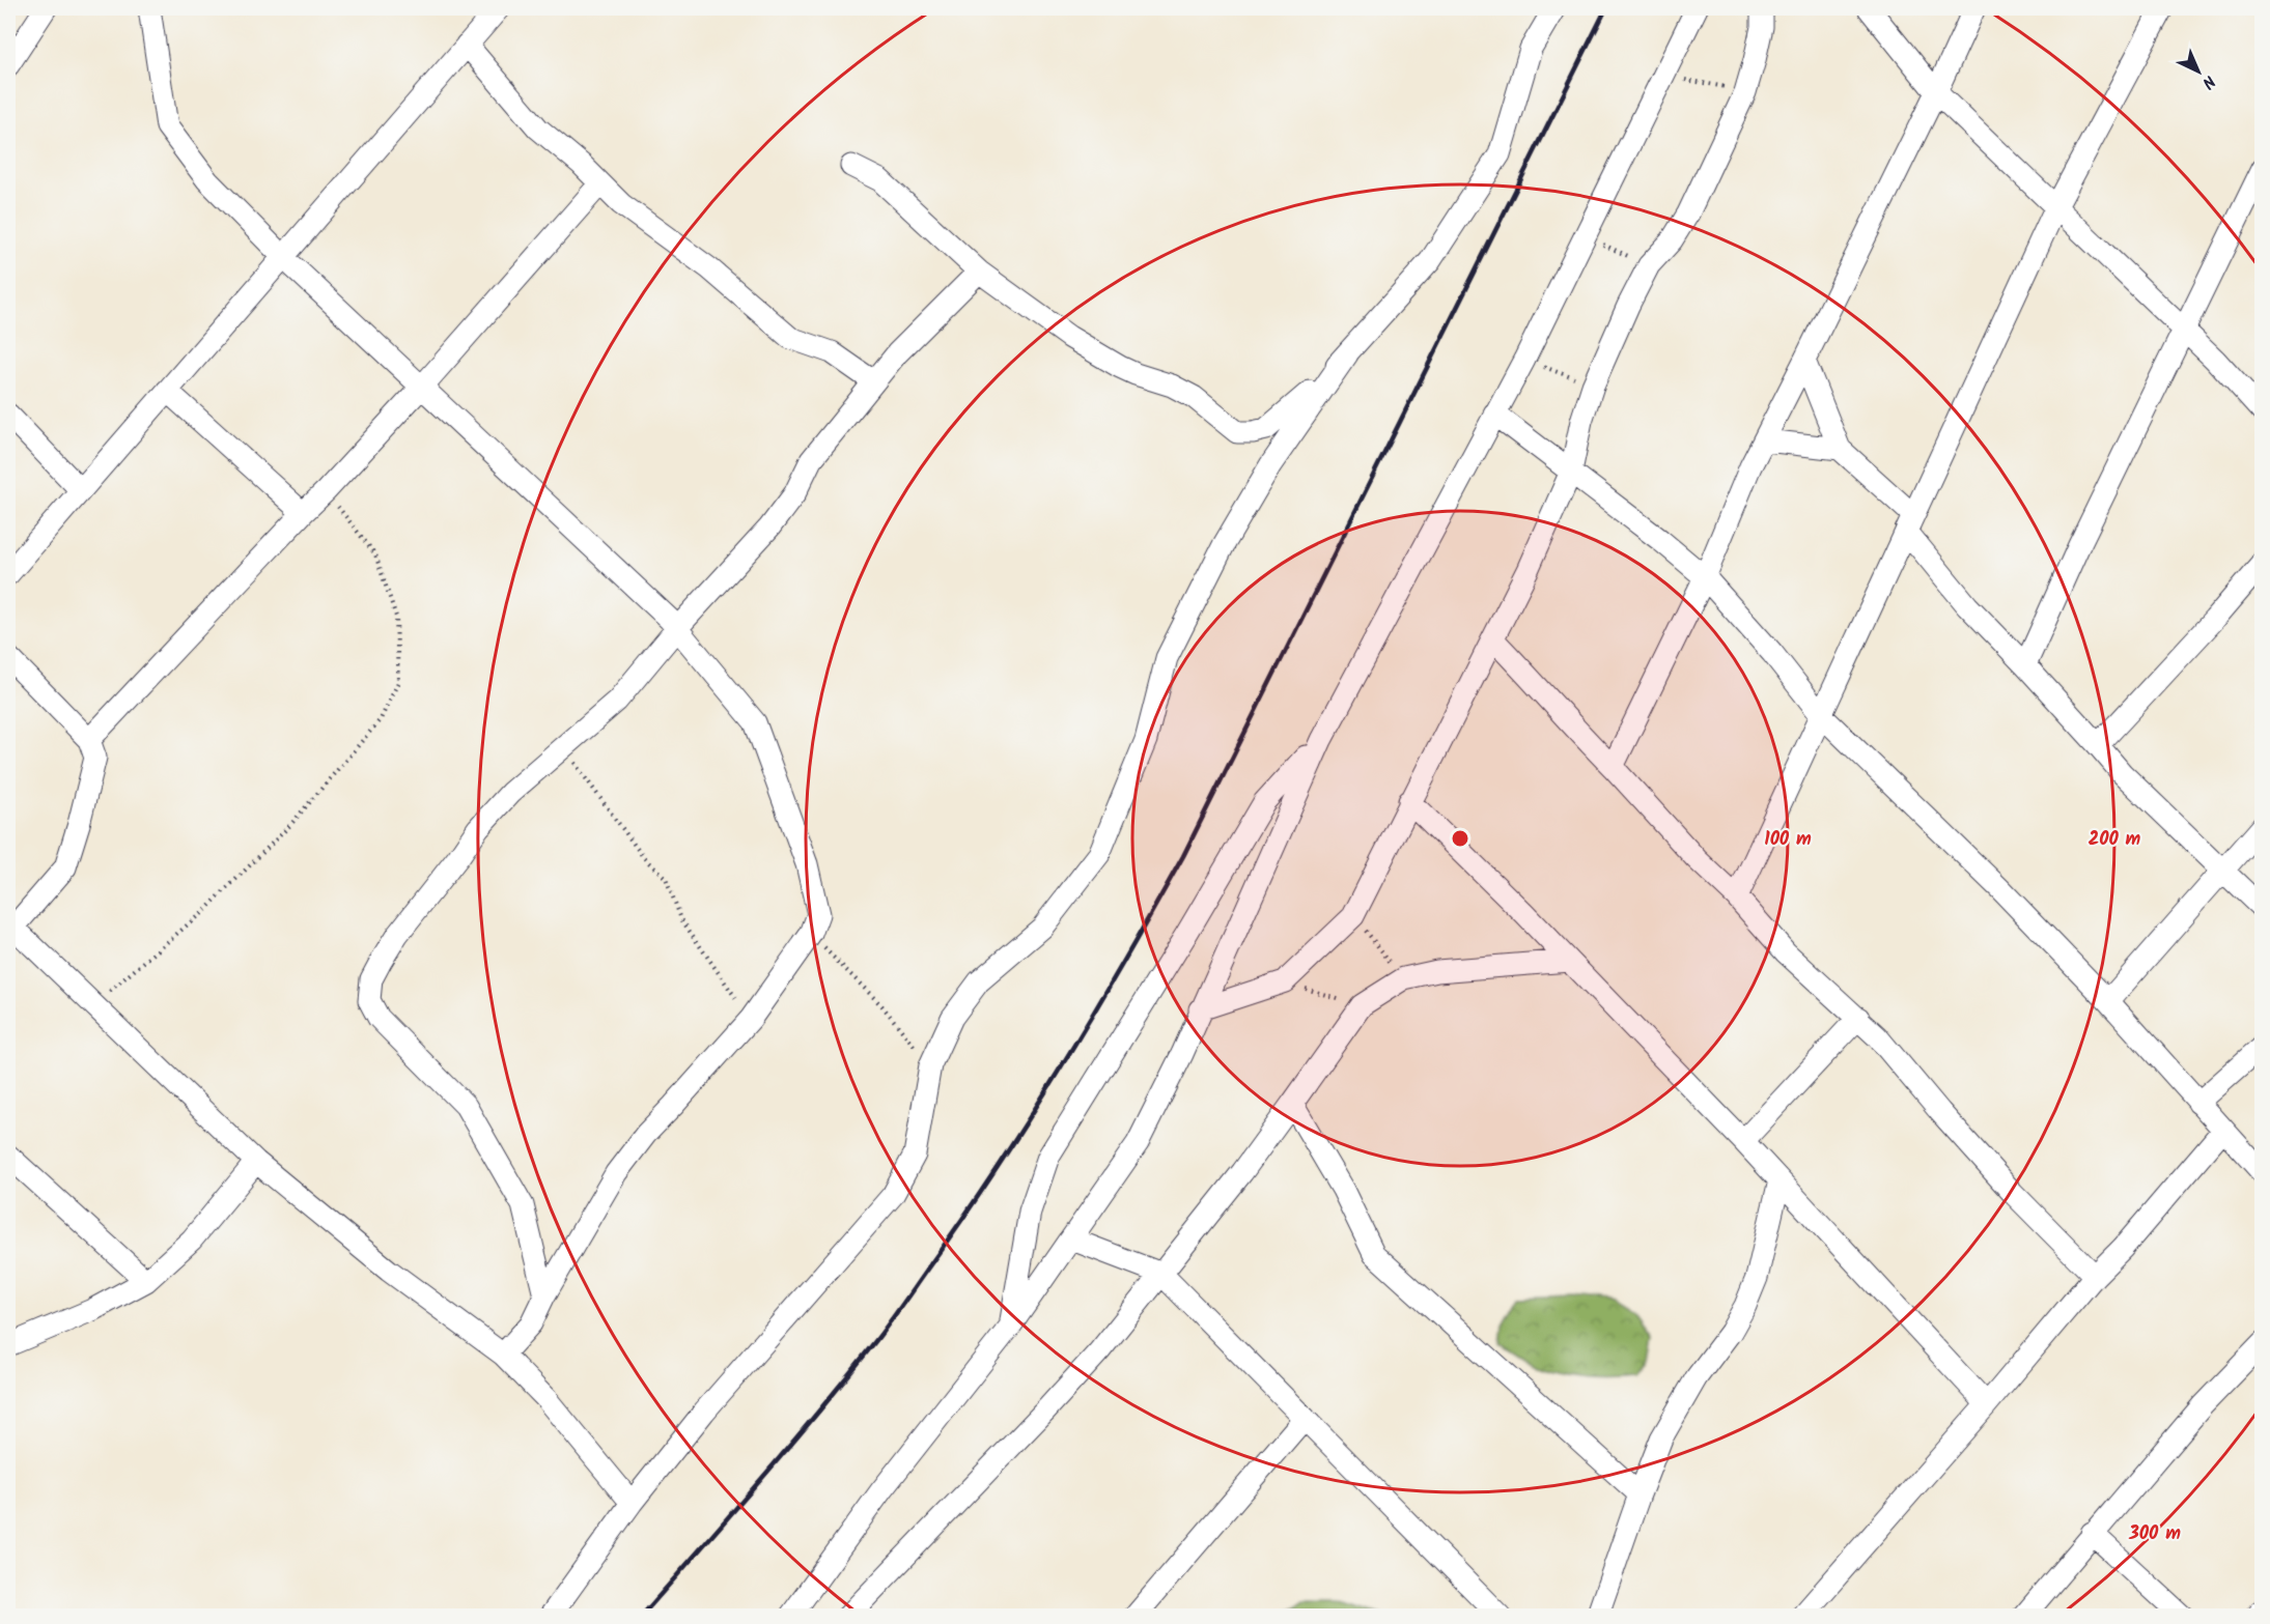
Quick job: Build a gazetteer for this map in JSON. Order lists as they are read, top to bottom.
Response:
{
  "north": "bottom right",
  "rings": ["100 m", "200 m", "300 m"]
}
